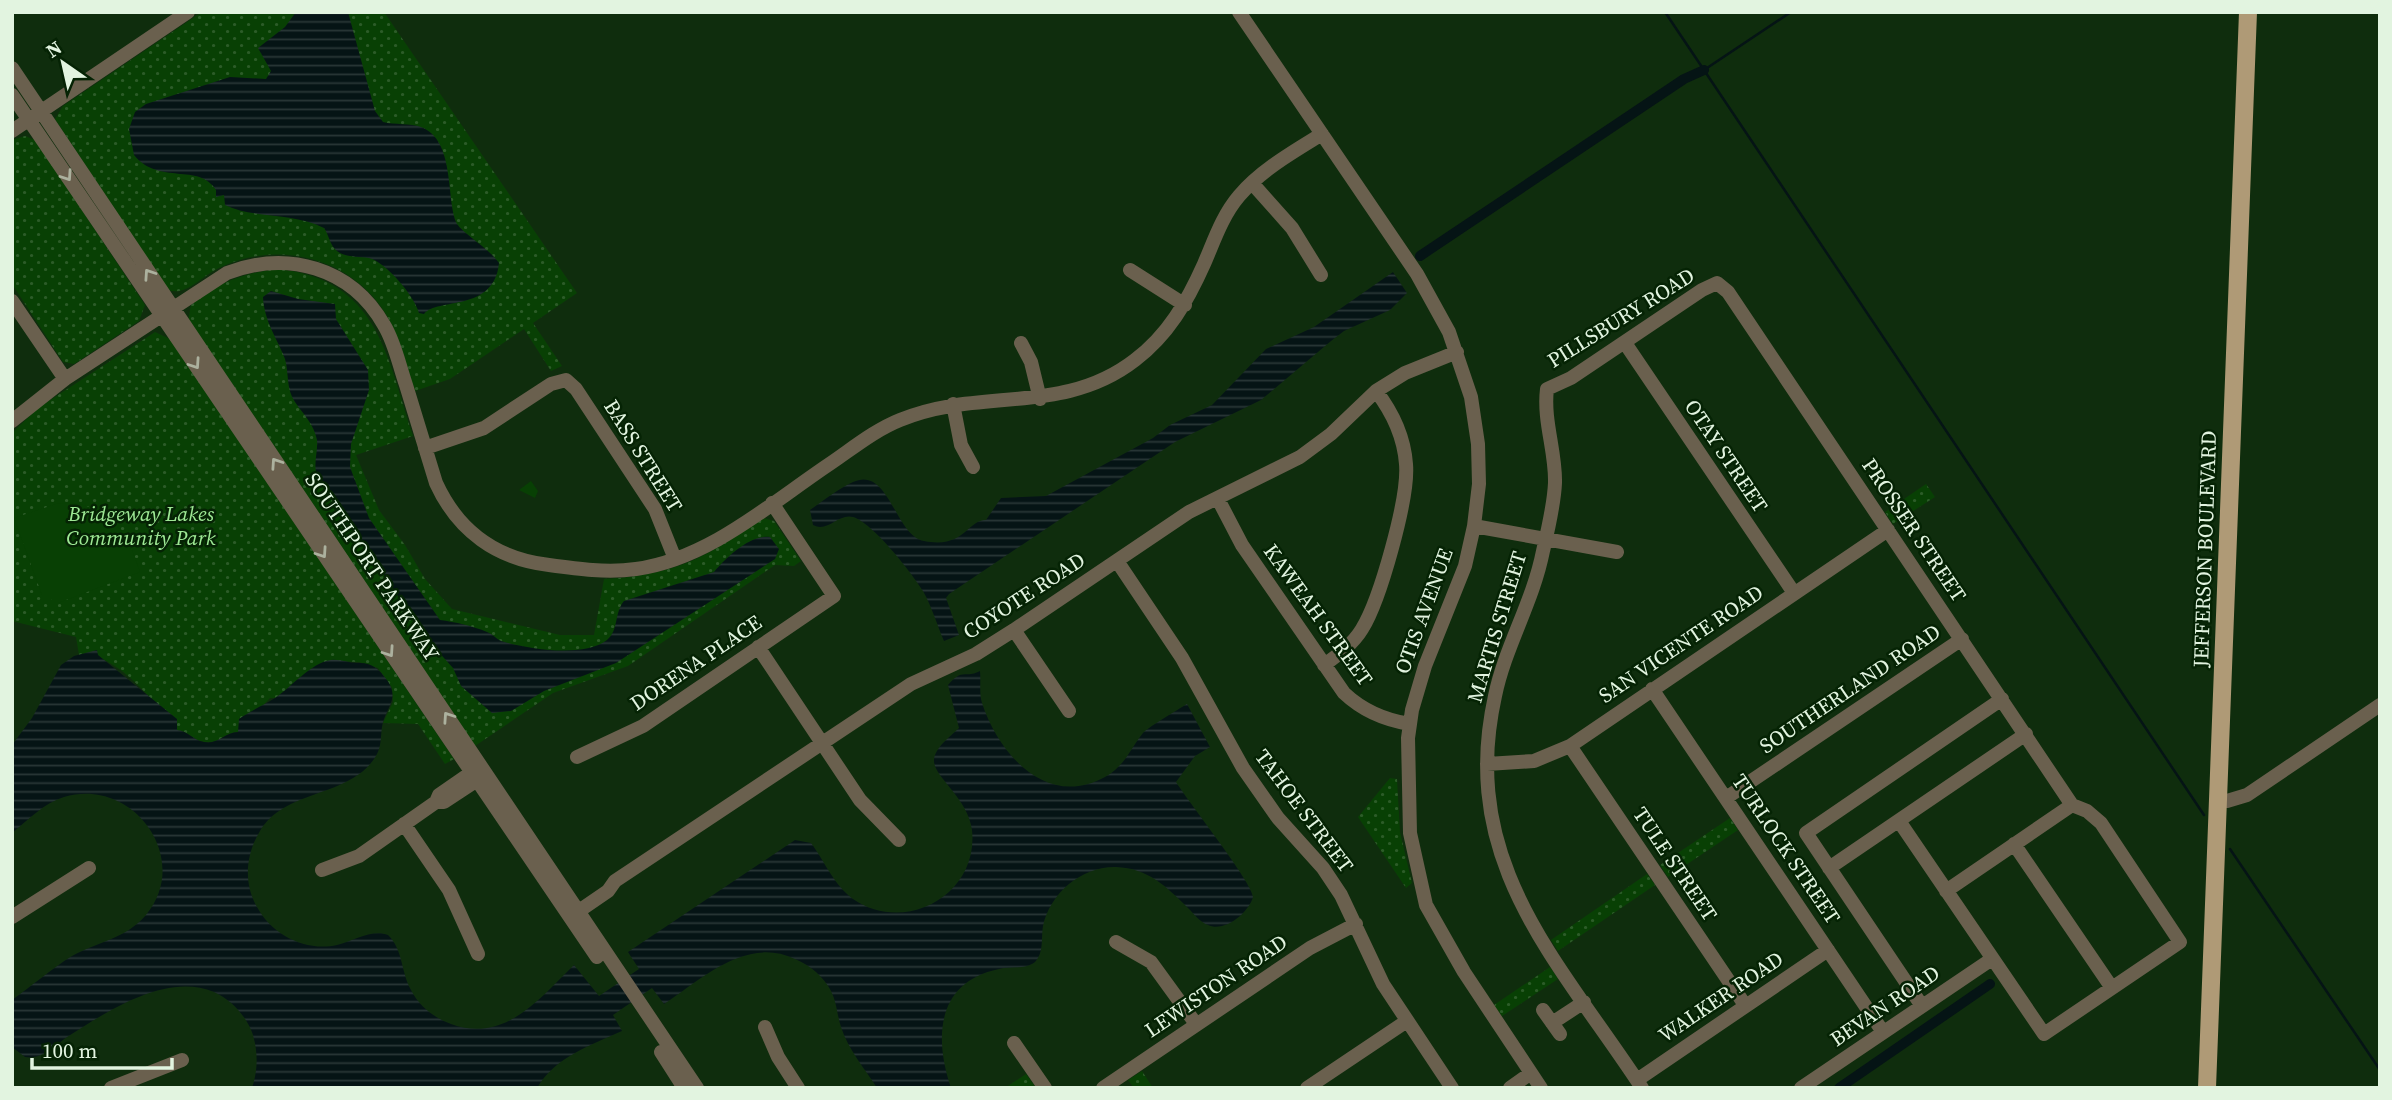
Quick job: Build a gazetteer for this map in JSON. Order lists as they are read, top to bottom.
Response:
{
  "streets": {
    "main road": ["JEFFERSON BOULEVARD"],
    "street": [
      "PILLSBURY ROAD",
      "BASS STREET",
      "OTAY STREET",
      "PROSSER STREET",
      "SOUTHPORT PARKWAY",
      "COYOTE ROAD",
      "OTIS AVENUE",
      "KAWEAH STREET",
      "MARTIS STREET",
      "SAN VICENTE ROAD",
      "DORENA PLACE",
      "SOUTHERLAND ROAD",
      "TAHOE STREET",
      "TURLOCK STREET",
      "TULE STREET",
      "LEWISTON ROAD",
      "WALKER ROAD",
      "BEVAN ROAD"
    ]
  },
  "crossings": [
    ["PILLSBURY ROAD", "OTAY STREET"],
    ["PILLSBURY ROAD", "PROSSER STREET"],
    ["PILLSBURY ROAD", "MARTIS STREET"],
    ["OTAY STREET", "SAN VICENTE ROAD"],
    ["PROSSER STREET", "SAN VICENTE ROAD"],
    ["PROSSER STREET", "SOUTHERLAND ROAD"],
    ["SOUTHPORT PARKWAY", "COYOTE ROAD"],
    ["COYOTE ROAD", "OTIS AVENUE"],
    ["COYOTE ROAD", "KAWEAH STREET"],
    ["COYOTE ROAD", "TAHOE STREET"],
    ["OTIS AVENUE", "KAWEAH STREET"],
    ["MARTIS STREET", "SAN VICENTE ROAD"],
    ["MARTIS STREET", "WALKER ROAD"],
    ["SAN VICENTE ROAD", "TURLOCK STREET"],
    ["SAN VICENTE ROAD", "TULE STREET"],
    ["SOUTHERLAND ROAD", "TURLOCK STREET"],
    ["TAHOE STREET", "LEWISTON ROAD"],
    ["TURLOCK STREET", "WALKER ROAD"],
    ["TURLOCK STREET", "BEVAN ROAD"],
    ["TULE STREET", "WALKER ROAD"]
  ],
  "parks": ["Bridgeway Lakes Community Park"],
  "scale_bar": "100 m",
  "north": "top left"
}
